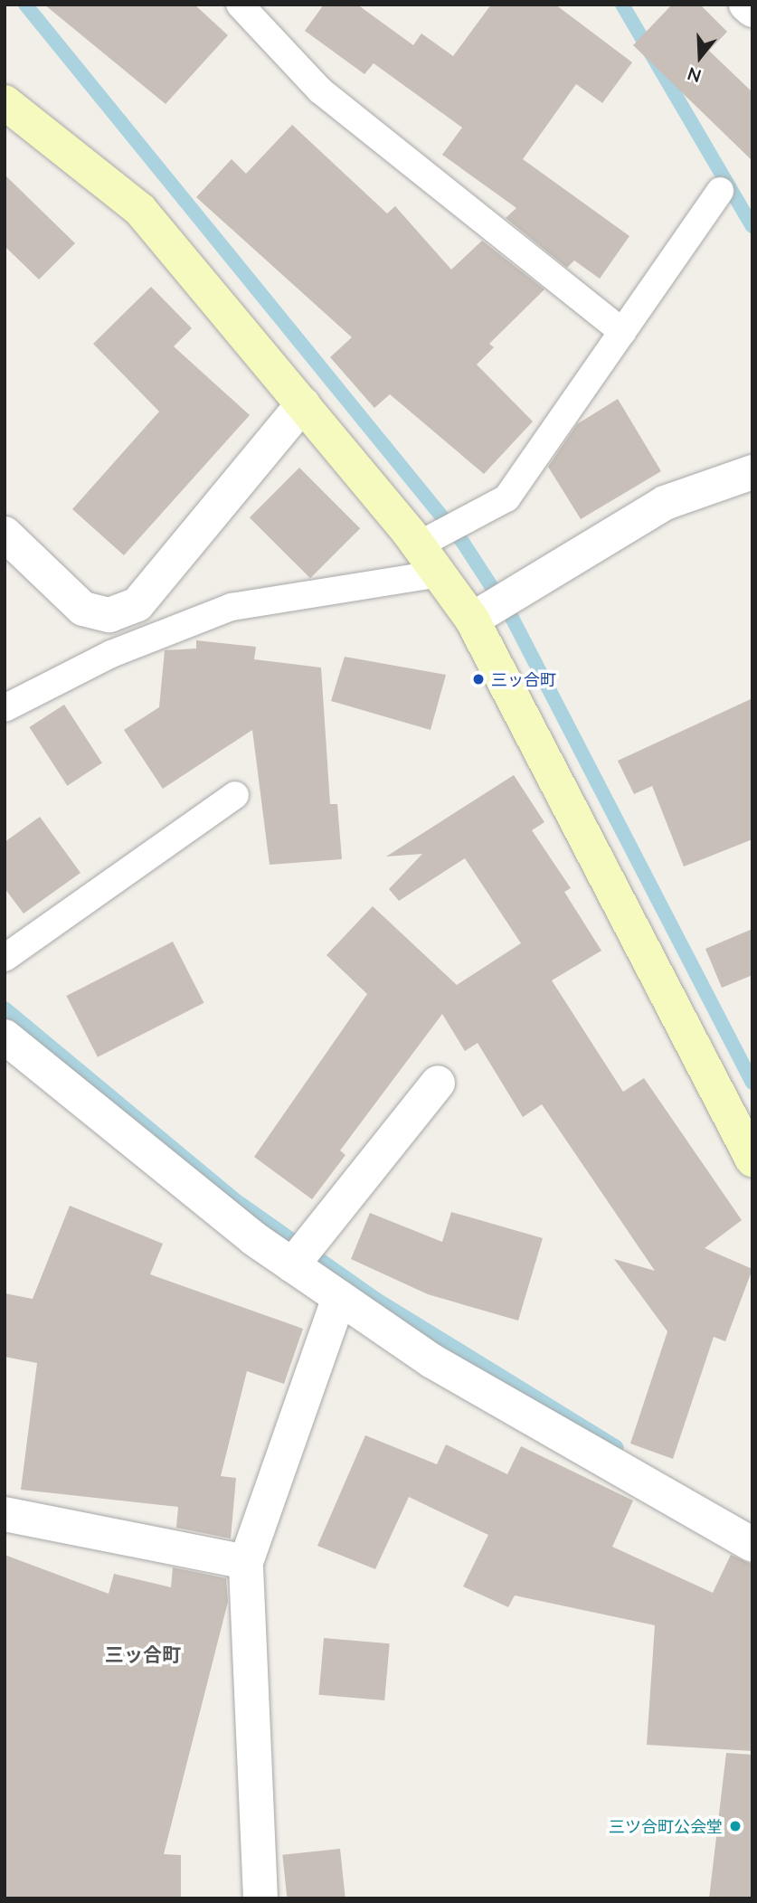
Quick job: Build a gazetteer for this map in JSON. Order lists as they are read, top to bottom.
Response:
{
  "districts": ["三ッ合町"],
  "places": ["三ッ合町", "三ツ合町公会堂"],
  "north": "bottom"
}
